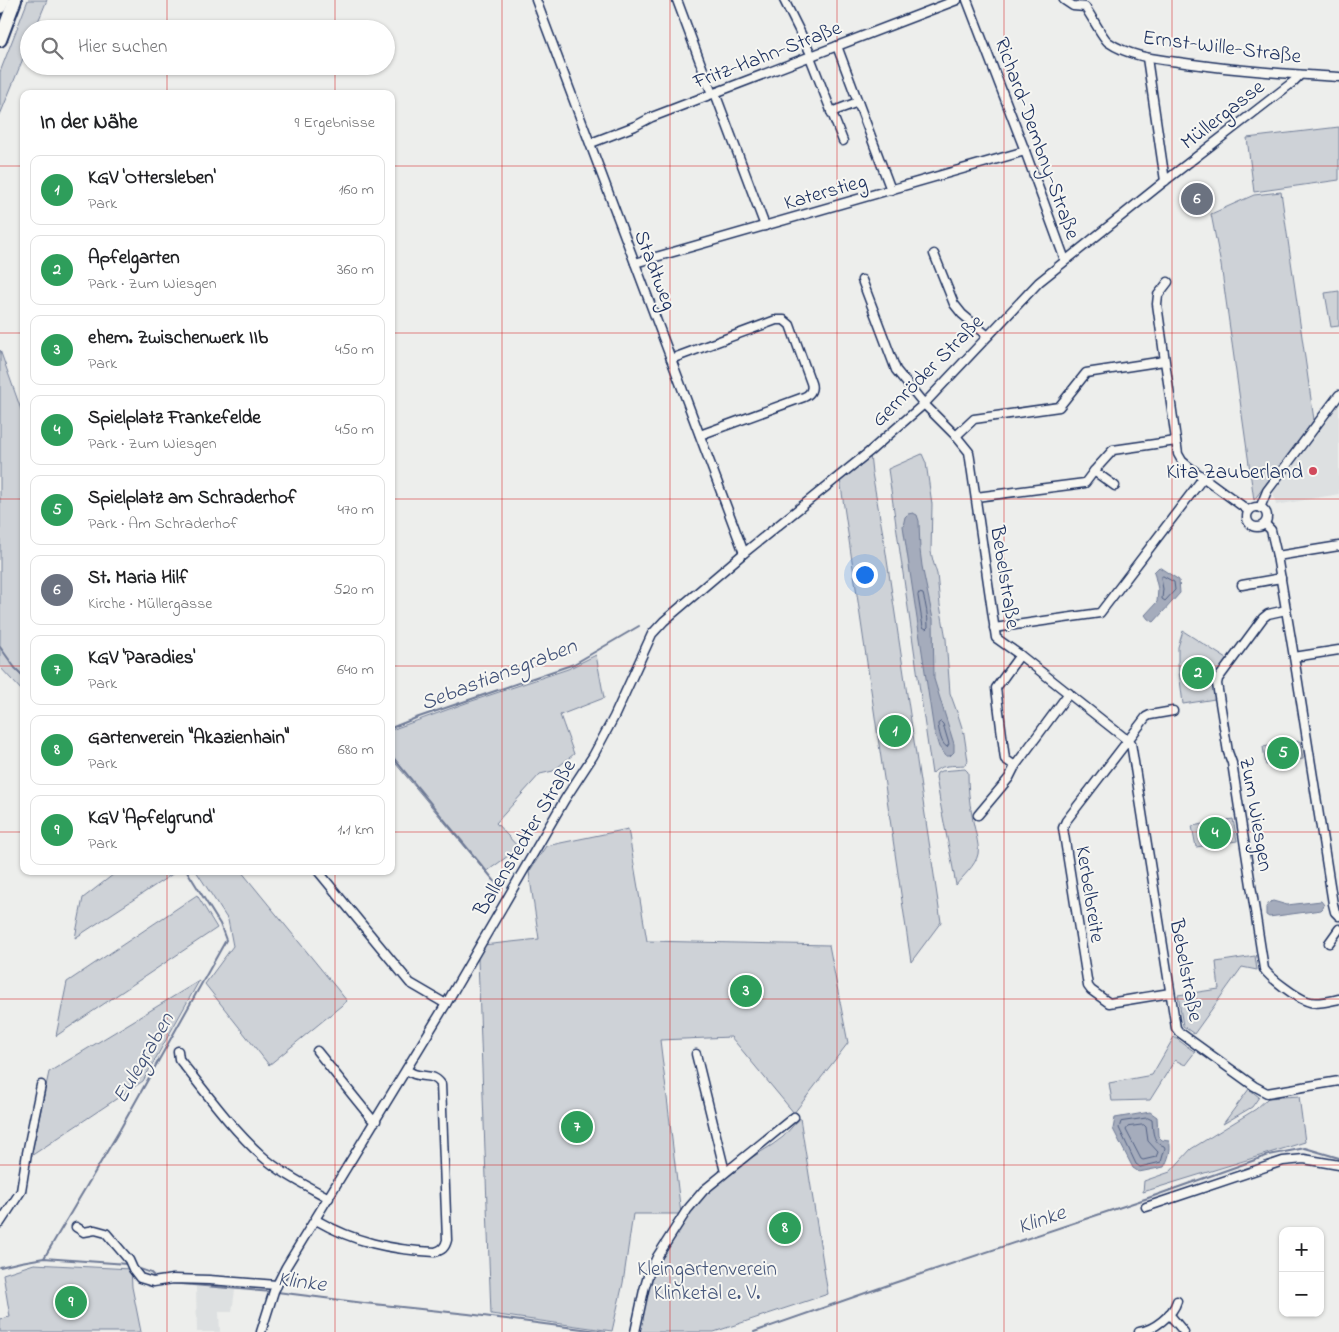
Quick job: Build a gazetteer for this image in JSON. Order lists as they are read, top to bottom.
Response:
{
  "streets": {
    "street": [
      "Ernst-Wille-Straße",
      "Fritz-Hahn-Straße",
      "Müllergasse",
      "Richard-Dembny-Straße",
      "Katerstieg",
      "Stadtweg",
      "Gernröder Straße",
      "Bebelstraße",
      "Zum Wiesgen",
      "Ballenstedter Straße",
      "Kerbelbreite"
    ]
  },
  "crossings": [
    ["Ernst-Wille-Straße", "Müllergasse"],
    ["Fritz-Hahn-Straße", "Stadtweg"],
    ["Müllergasse", "Gernröder Straße"],
    ["Richard-Dembny-Straße", "Katerstieg"],
    ["Richard-Dembny-Straße", "Gernröder Straße"],
    ["Katerstieg", "Stadtweg"],
    ["Stadtweg", "Gernröder Straße"],
    ["Gernröder Straße", "Bebelstraße"],
    ["Gernröder Straße", "Ballenstedter Straße"],
    ["Bebelstraße", "Kerbelbreite"]
  ],
  "water": ["Sebastiansgraben", "Eulegraben", "Klinke"],
  "parks": ["Kleingartenverein Klinketal e. V."],
  "places": ["Kita Zauberland"],
  "page": {
    "search": "Hier suchen",
    "heading": ["In der Nähe", "9 Ergebnisse"],
    "list": [
      {
        "mark": "1",
        "name": "KGV 'Ottersleben'",
        "note": "Park",
        "value": "160 m"
      },
      {
        "mark": "2",
        "name": "Apfelgarten",
        "note": "Park · Zum Wiesgen",
        "value": "360 m"
      },
      {
        "mark": "3",
        "name": "ehem. Zwischenwerk IIb",
        "note": "Park",
        "value": "450 m"
      },
      {
        "mark": "4",
        "name": "Spielplatz Frankefelde",
        "note": "Park · Zum Wiesgen",
        "value": "450 m"
      },
      {
        "mark": "5",
        "name": "Spielplatz am Schraderhof",
        "note": "Park · Am Schraderhof",
        "value": "470 m"
      },
      {
        "mark": "6",
        "name": "St. Maria Hilf",
        "note": "Kirche · Müllergasse",
        "value": "520 m"
      },
      {
        "mark": "7",
        "name": "KGV 'Paradies'",
        "note": "Park",
        "value": "640 m"
      },
      {
        "mark": "8",
        "name": "Gartenverein \"Akazienhain\"",
        "note": "Park",
        "value": "680 m"
      },
      {
        "mark": "9",
        "name": "KGV 'Apfelgrund'",
        "note": "Park",
        "value": "1.1 km"
      }
    ],
    "pins": [
      "6",
      "2",
      "1",
      "5",
      "4",
      "3",
      "7",
      "8",
      "9"
    ],
    "map_buttons": ["+", "−"]
  }
}
